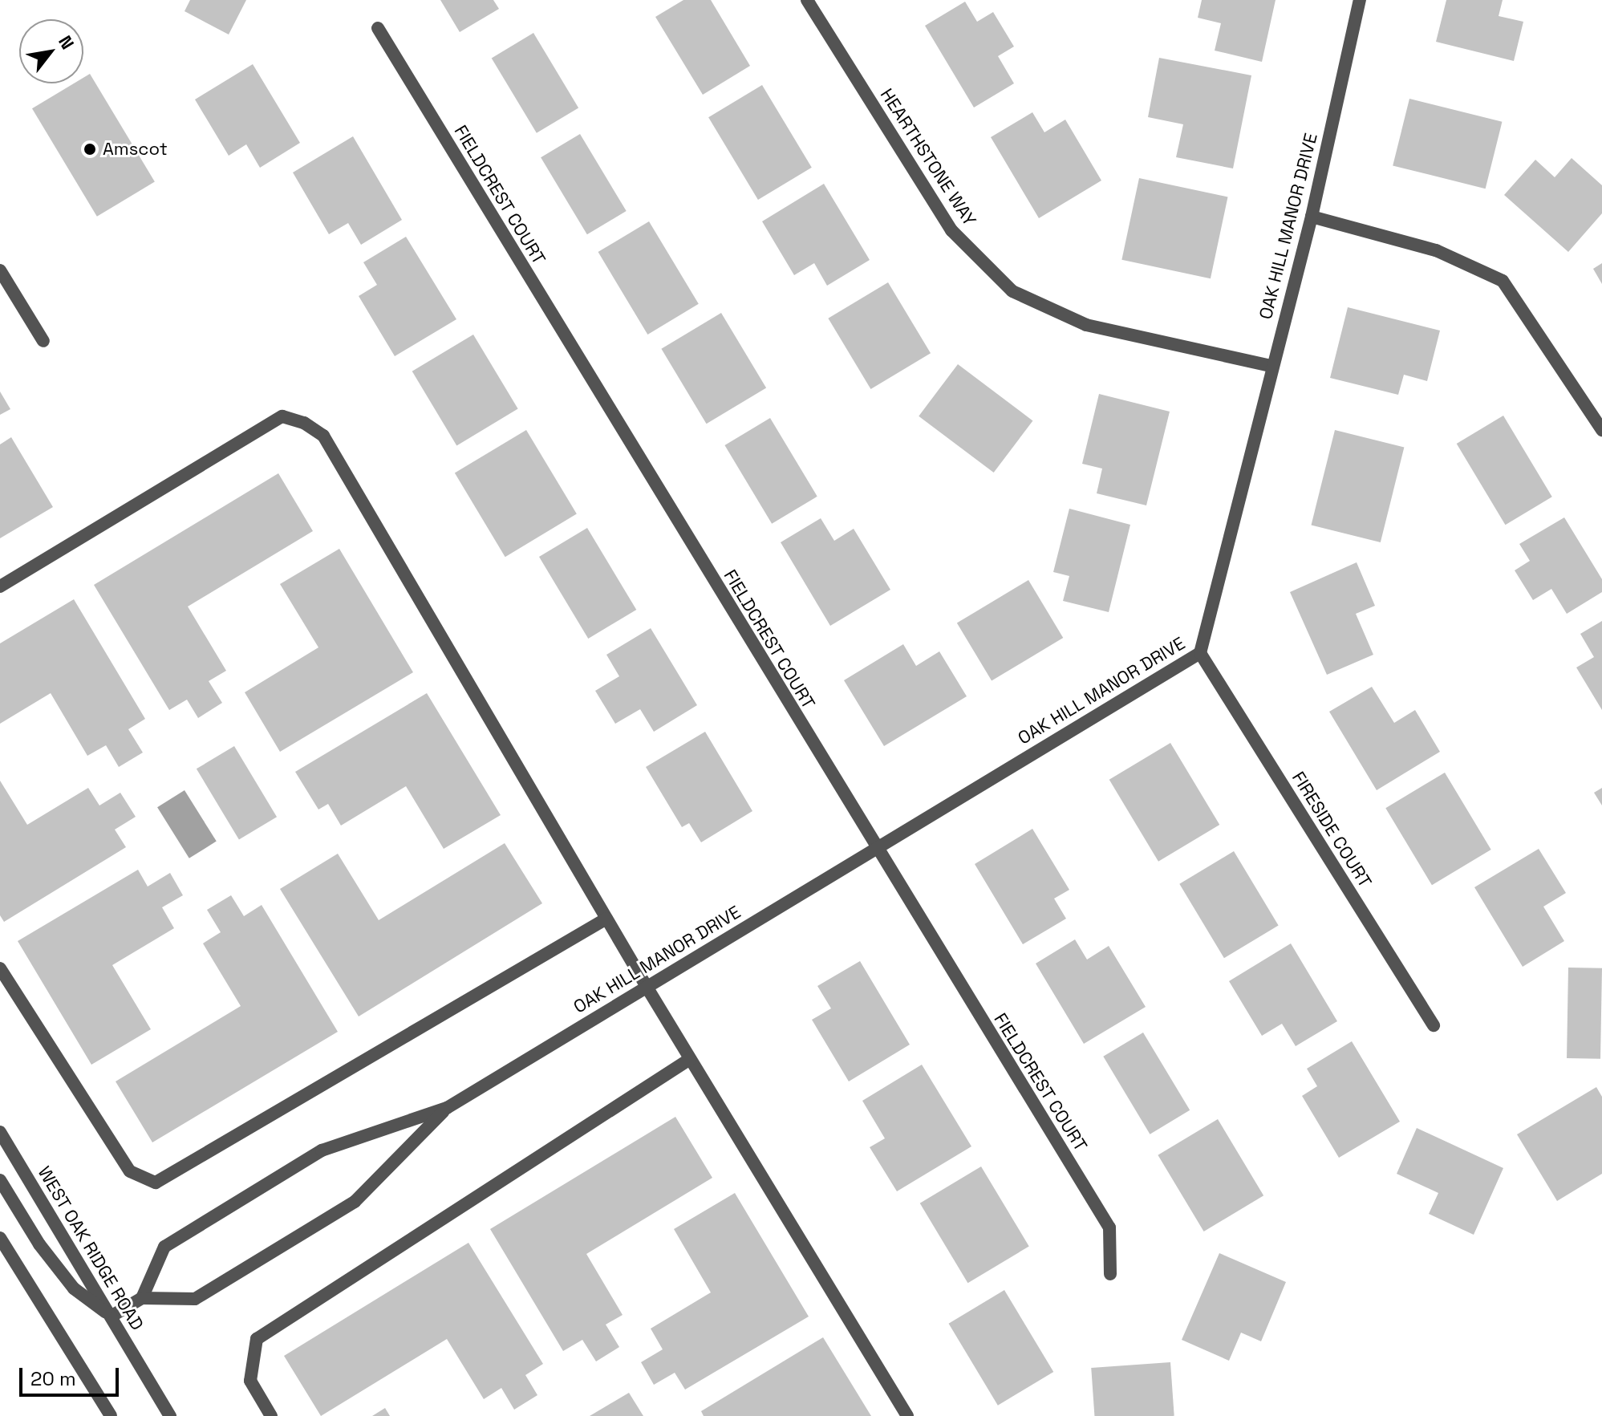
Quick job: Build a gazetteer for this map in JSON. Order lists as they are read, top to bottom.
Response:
{
  "streets": {
    "street": [
      "HEARTHSTONE WAY",
      "FIELDCREST COURT",
      "OAK HILL MANOR DRIVE",
      "FIRESIDE COURT",
      "WEST OAK RIDGE ROAD"
    ]
  },
  "crossings": [
    ["HEARTHSTONE WAY", "OAK HILL MANOR DRIVE"],
    ["FIELDCREST COURT", "OAK HILL MANOR DRIVE"],
    ["OAK HILL MANOR DRIVE", "FIRESIDE COURT"]
  ],
  "places": ["Amscot"],
  "scale_bar": "20 m",
  "north": "top right"
}
